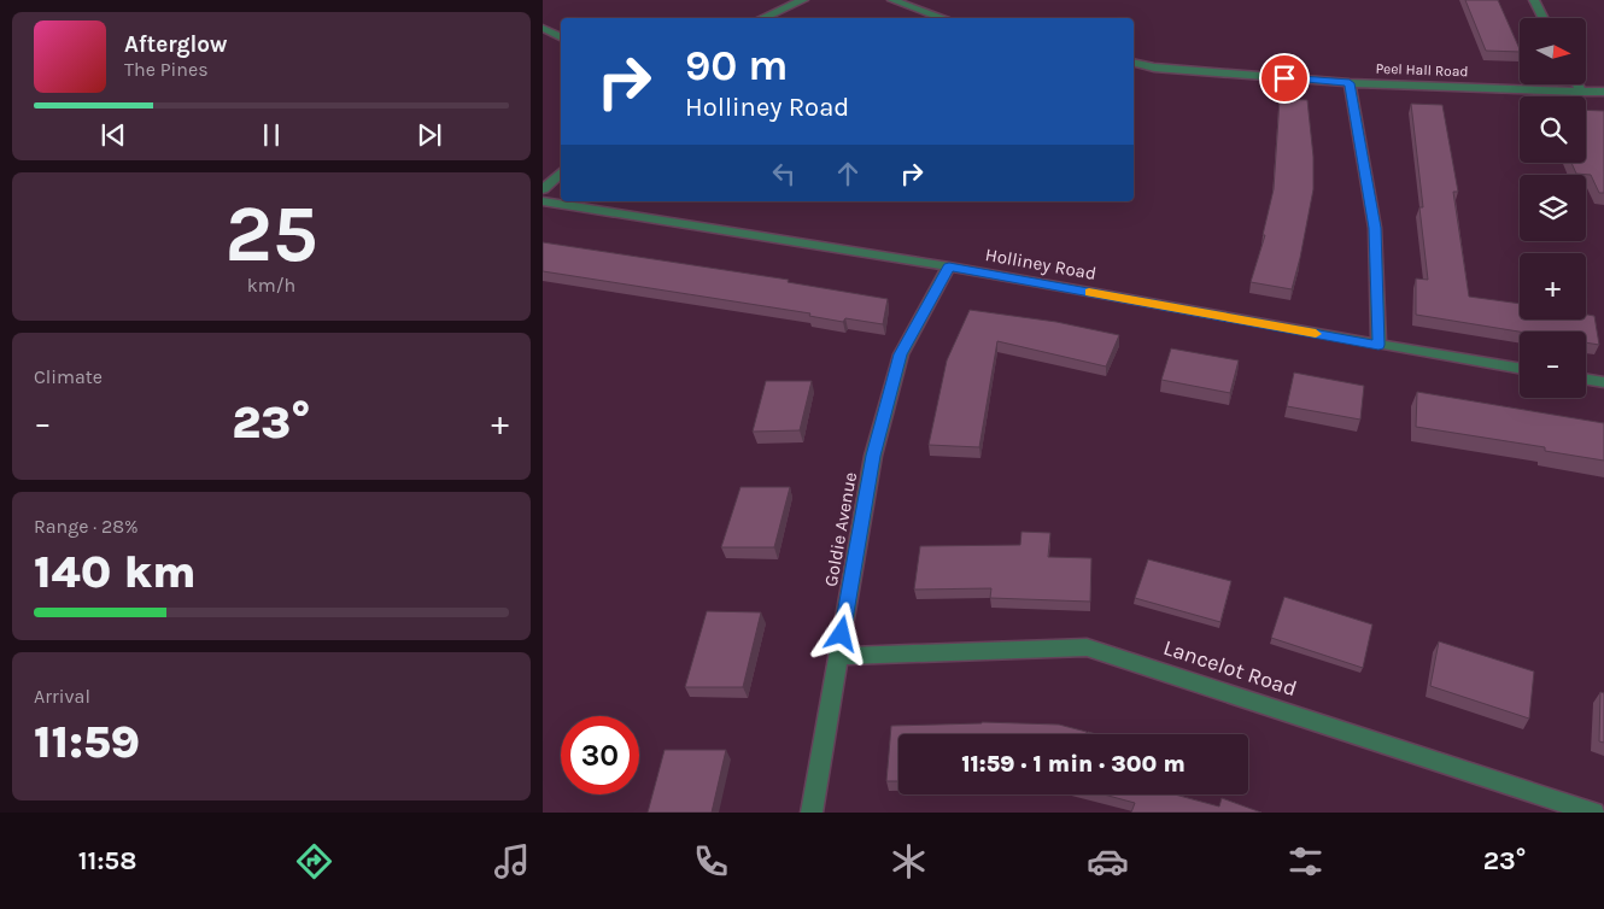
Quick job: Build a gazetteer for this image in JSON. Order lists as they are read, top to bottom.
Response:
{
  "streets": {
    "street": [
      "Peel Hall Road",
      "Holliney Road",
      "Goldie Avenue",
      "Lancelot Road"
    ]
  },
  "crossings": [
    ["Holliney Road", "Goldie Avenue"],
    ["Goldie Avenue", "Lancelot Road"]
  ],
  "north": "right",
  "page": {
    "map_buttons": ["+", "−"],
    "turn": ["90 m", "Holliney Road"],
    "song": ["Afterglow", "The Pines"],
    "tile": [
      ["25", "km/h"],
      "Climate",
      ["Range · 28%", "140 km"],
      ["Arrival", "11:59"]
    ],
    "heat": ["−", "23°", "+"],
    "limit": "30",
    "trip": "11:59 · 1 min · 300 m",
    "tabs": ["11:58", "23°"]
  }
}
